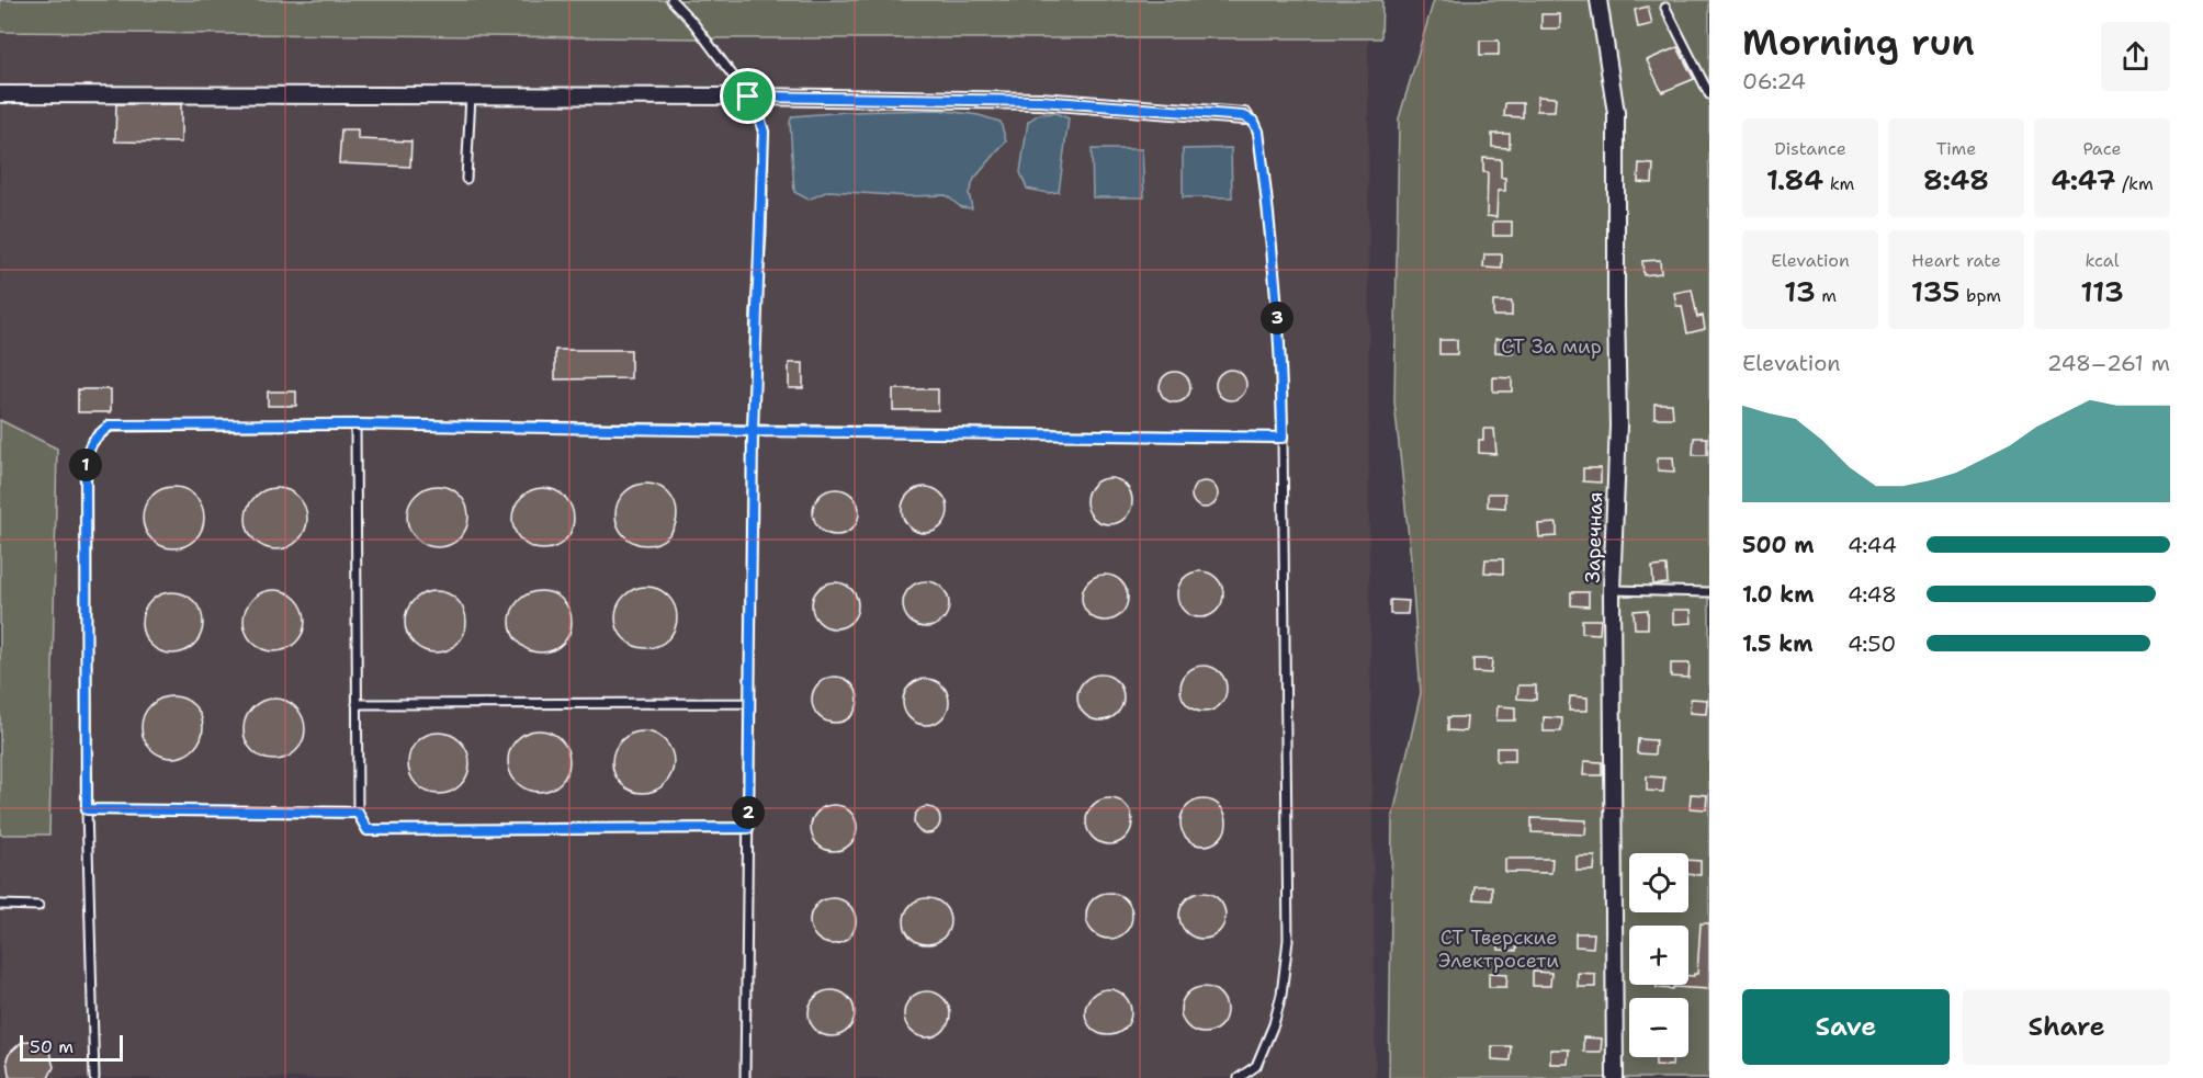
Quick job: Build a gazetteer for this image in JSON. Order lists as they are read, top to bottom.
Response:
{
  "streets": {
    "street": ["Заречная"]
  },
  "parks": ["СТ За мир", "СТ Тверские Электросети"],
  "scale_bar": "50 m",
  "page": {
    "heading": ["Morning run", "06:24"],
    "stats": [
      ["Distance", "1.84 km"],
      ["Time", "8:48"],
      ["Pace", "4:47 /km"],
      ["Elevation", "13 m"],
      ["Heart rate", "135 bpm"],
      ["kcal", "113"]
    ],
    "pins": ["3", "1", "2"],
    "chart": ["Elevation", "248–261 m"],
    "list": [
      {
        "name": "500 m",
        "note": "4:44"
      },
      {
        "name": "1.0 km",
        "note": "4:48"
      },
      {
        "name": "1.5 km",
        "note": "4:50"
      }
    ],
    "map_buttons": ["+", "−"],
    "buttons": ["Save", "Share"],
    "scale": "50 m"
  }
}
